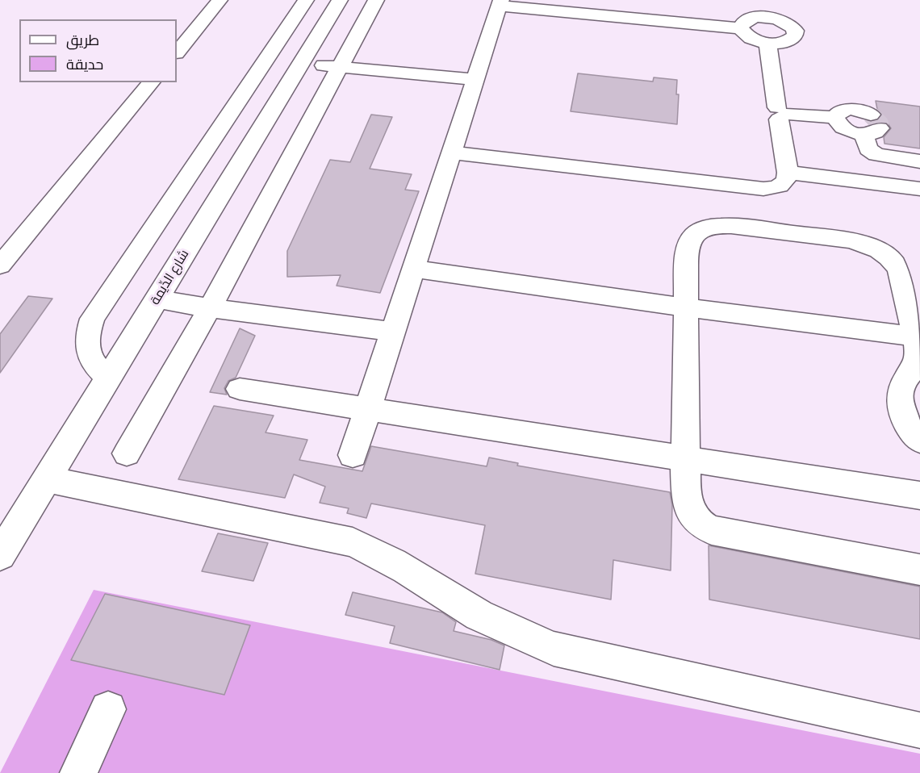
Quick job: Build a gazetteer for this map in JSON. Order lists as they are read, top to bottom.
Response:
{
  "streets": {
    "street": ["شارع الدِّيمة"]
  },
  "legend": ["طريق", "حديقة"]
}
